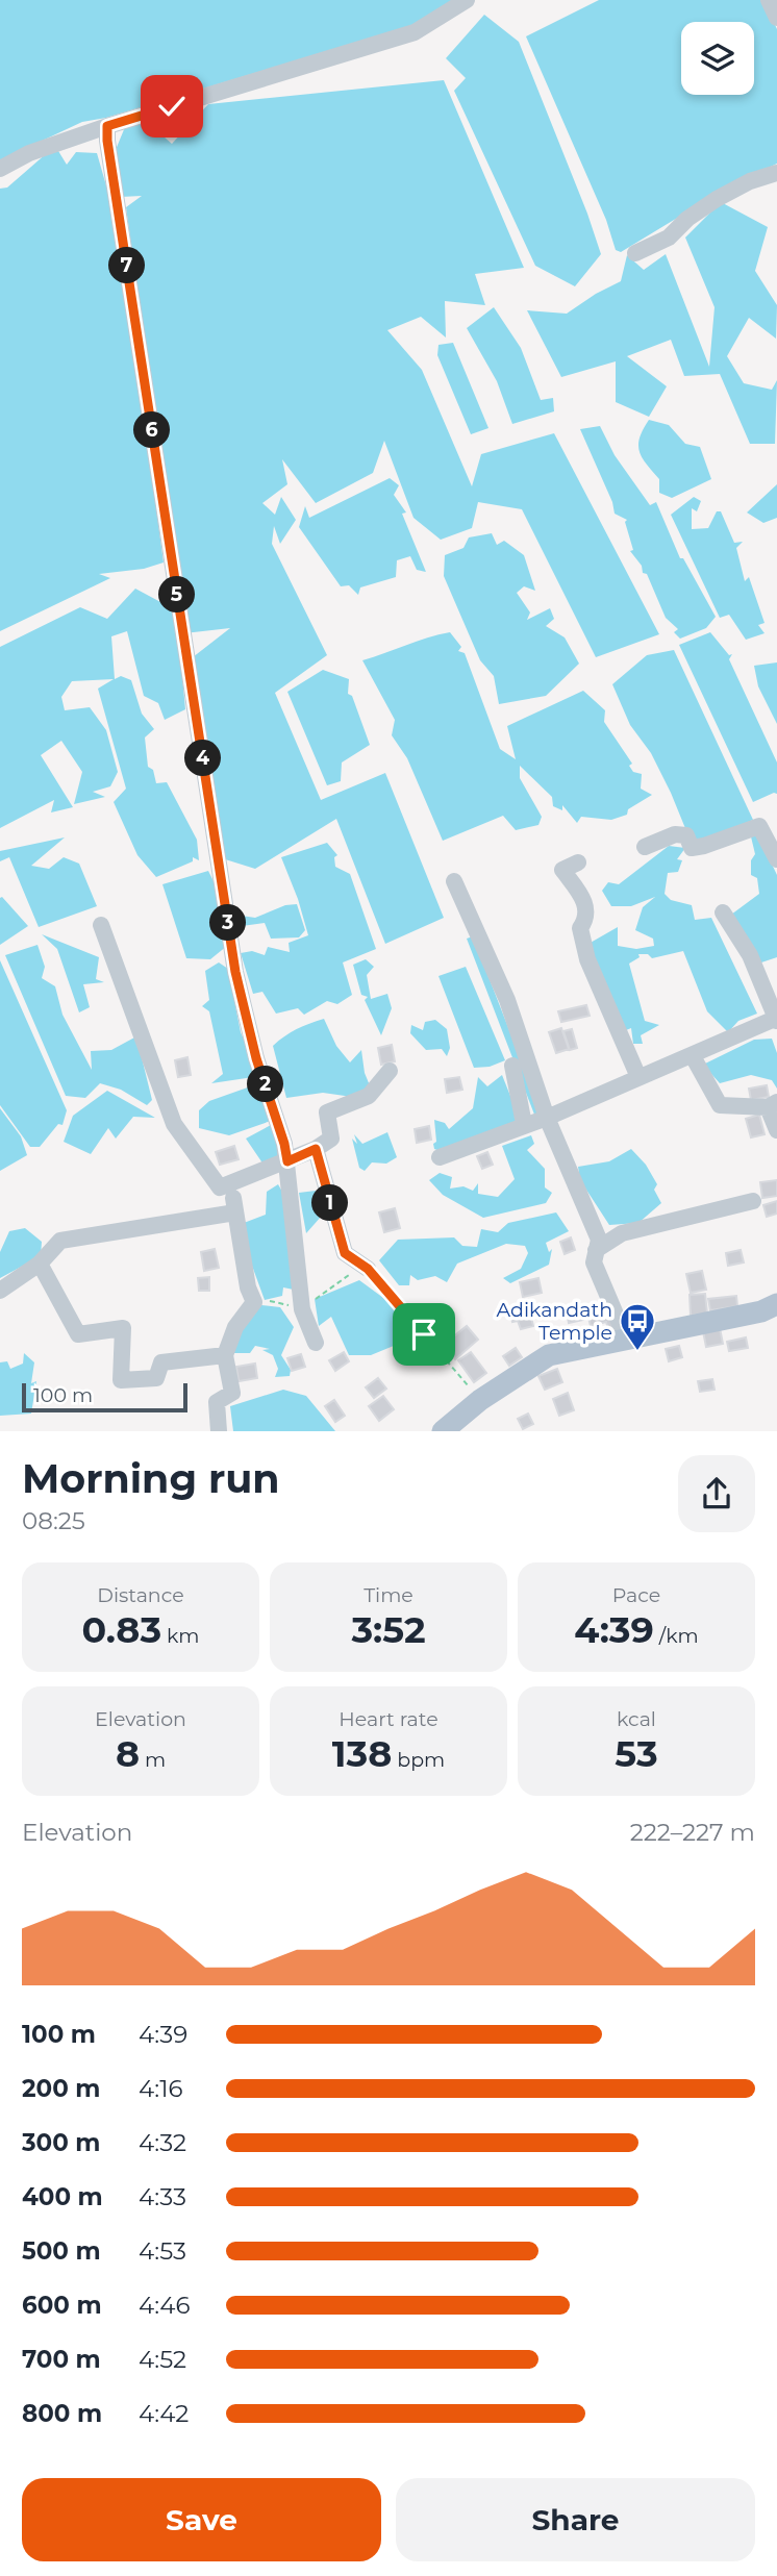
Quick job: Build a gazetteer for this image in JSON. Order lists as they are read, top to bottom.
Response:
{
  "places": {
    "bus stop": ["Adikandath Temple"]
  },
  "scale_bar": "100 m",
  "page": {
    "pins": [
      "7",
      "6",
      "5",
      "4",
      "3",
      "2",
      "1"
    ],
    "scale": "100 m",
    "heading": ["Morning run", "08:25"],
    "stats": [
      ["Distance", "0.83 km"],
      ["Time", "3:52"],
      ["Pace", "4:39 /km"],
      ["Elevation", "8 m"],
      ["Heart rate", "138 bpm"],
      ["kcal", "53"]
    ],
    "chart": ["Elevation", "222–227 m"],
    "list": [
      {
        "name": "100 m",
        "note": "4:39"
      },
      {
        "name": "200 m",
        "note": "4:16"
      },
      {
        "name": "300 m",
        "note": "4:32"
      },
      {
        "name": "400 m",
        "note": "4:33"
      },
      {
        "name": "500 m",
        "note": "4:53"
      },
      {
        "name": "600 m",
        "note": "4:46"
      },
      {
        "name": "700 m",
        "note": "4:52"
      },
      {
        "name": "800 m",
        "note": "4:42"
      }
    ],
    "buttons": ["Save", "Share"]
  }
}
